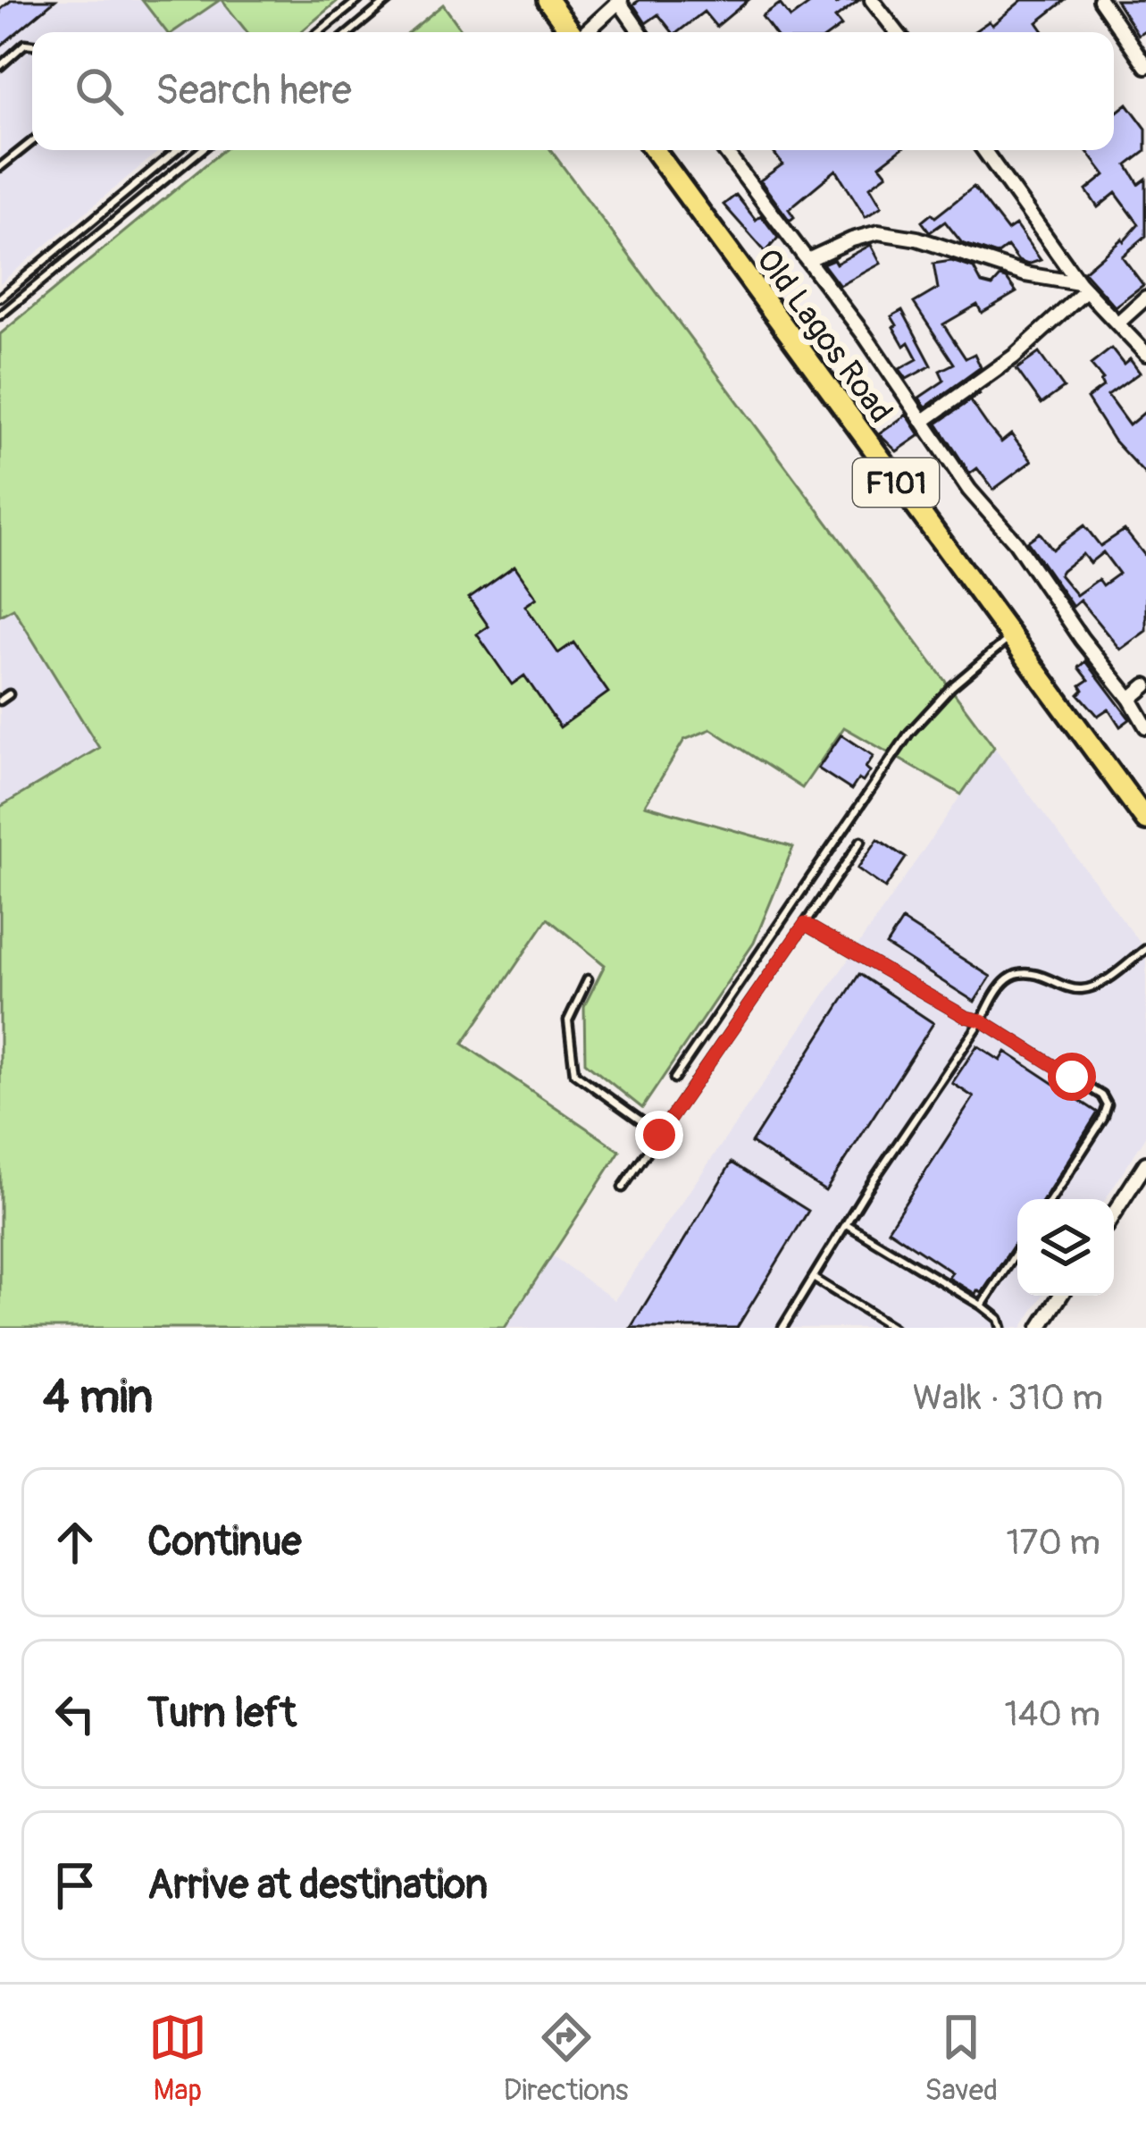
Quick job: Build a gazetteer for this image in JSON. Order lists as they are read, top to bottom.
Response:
{
  "streets": {
    "main road": ["Old Lagos Road", "F101"]
  },
  "page": {
    "search": "Search here",
    "heading": ["4 min", "Walk · 310 m"],
    "list": [
      ["Continue", "170 m"],
      ["Turn left", "140 m"],
      "Arrive at destination"
    ],
    "nav": ["Map", "Directions", "Saved"]
  }
}
